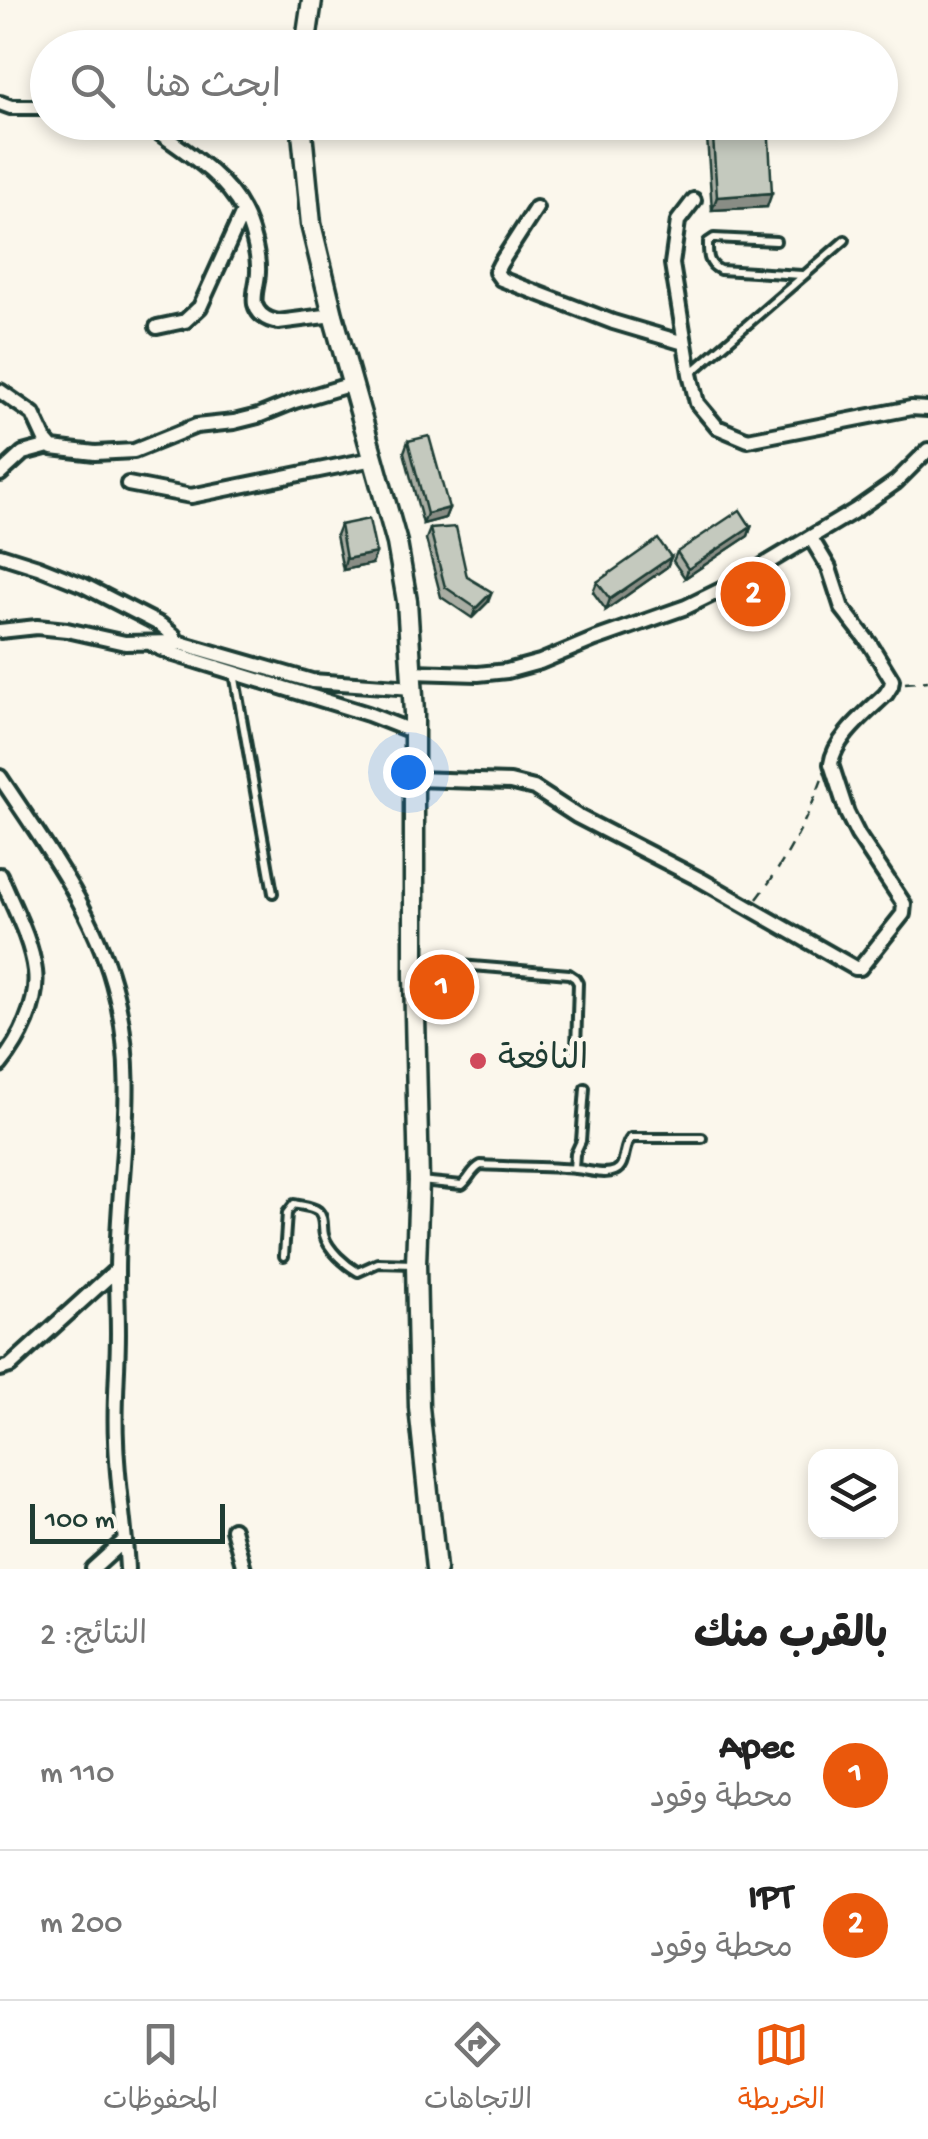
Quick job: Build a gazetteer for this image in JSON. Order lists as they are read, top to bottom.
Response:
{
  "places": ["النافعة"],
  "scale_bar": "100 m",
  "page": {
    "search": "ابحث هنا",
    "pins": ["2", "1"],
    "scale": "100 m",
    "heading": ["بالقرب منك", "النتائج: 2"],
    "list": [
      {
        "mark": "1",
        "name": "Apec",
        "note": "محطة وقود",
        "value": "110 m"
      },
      {
        "mark": "2",
        "name": "IPT",
        "note": "محطة وقود",
        "value": "200 m"
      }
    ],
    "nav": ["الخريطة", "الاتجاهات", "المحفوظات"]
  }
}
